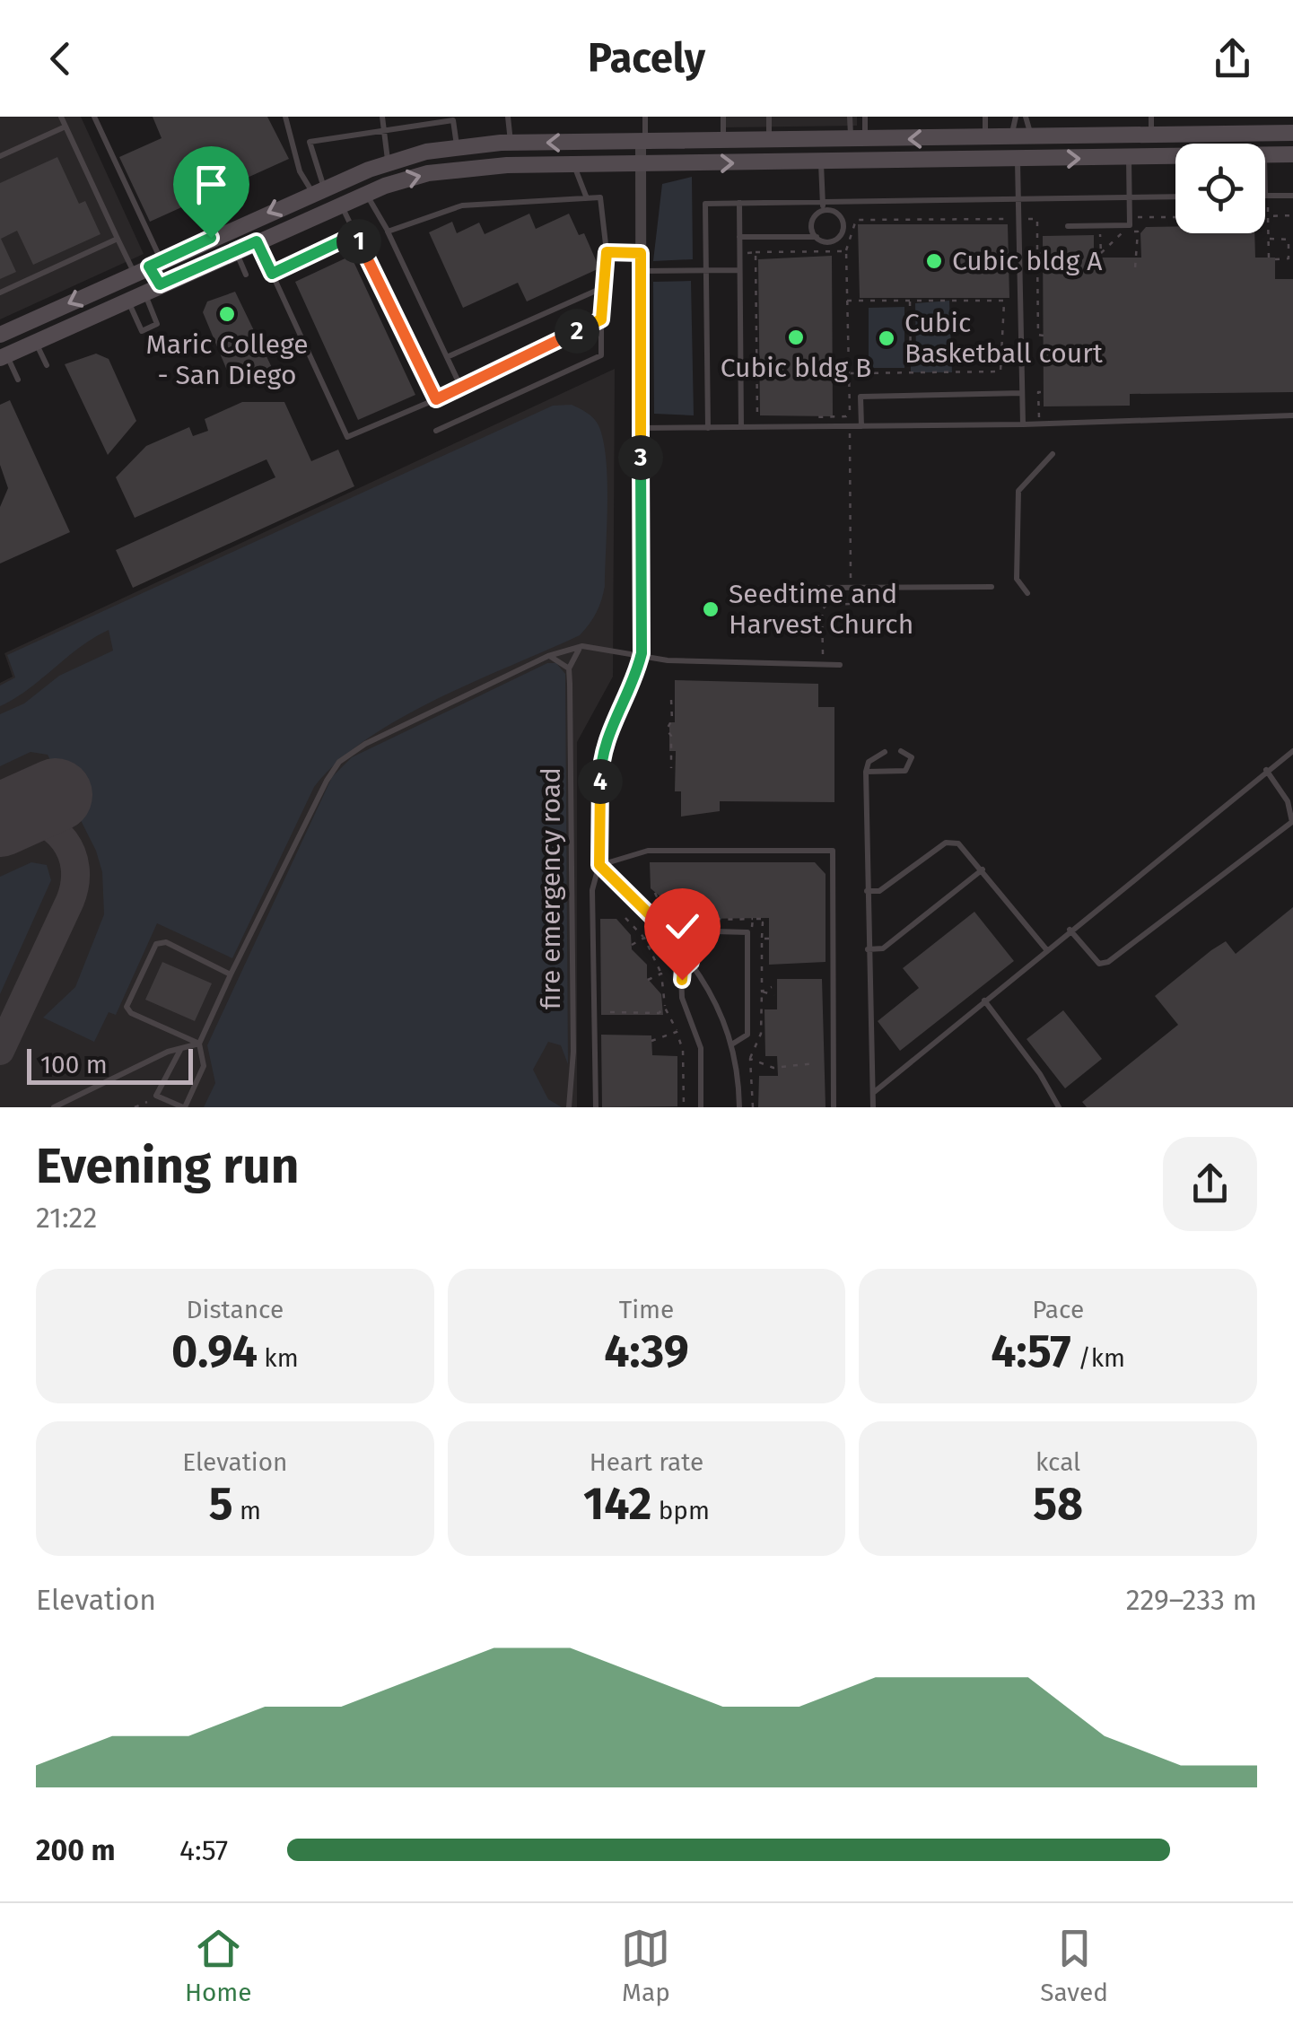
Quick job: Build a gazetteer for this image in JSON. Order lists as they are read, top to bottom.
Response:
{
  "streets": {
    "lane": ["fire emergency road"]
  },
  "places": [
    "Cubic bldg A",
    "Maric College - San Diego",
    "Cubic bldg B",
    "Cubic Basketball court",
    "Seedtime and Harvest Church"
  ],
  "scale_bar": "100 m",
  "page": {
    "header": "Pacely",
    "pins": [
      "1",
      "2",
      "3",
      "4"
    ],
    "scale": "100 m",
    "heading": ["Evening run", "21:22"],
    "stats": [
      ["Distance", "0.94 km"],
      ["Time", "4:39"],
      ["Pace", "4:57 /km"],
      ["Elevation", "5 m"],
      ["Heart rate", "142 bpm"],
      ["kcal", "58"]
    ],
    "chart": ["Elevation", "229–233 m"],
    "list": [
      {
        "name": "200 m",
        "note": "4:57"
      }
    ],
    "tabs": ["Home", "Map", "Saved"]
  }
}
